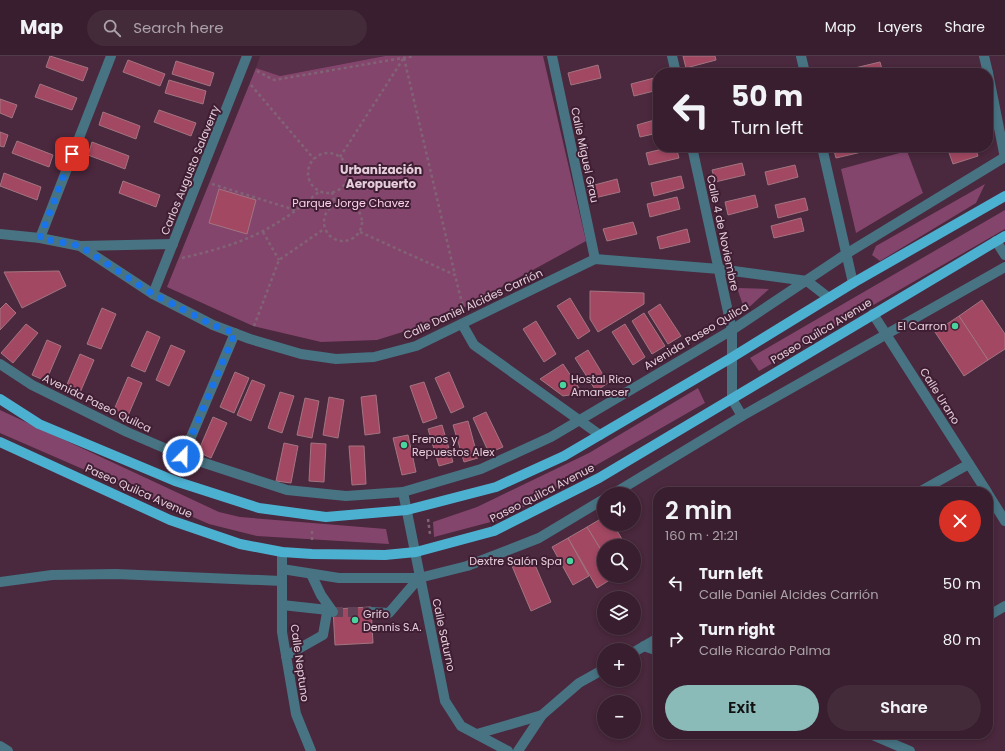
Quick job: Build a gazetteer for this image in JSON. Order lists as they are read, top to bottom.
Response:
{
  "streets": {
    "main road": ["Paseo Quilca Avenue"],
    "street": [
      "Calle Miguel Grau",
      "Carlos Augusto Salaverry",
      "Calle 4 de Noviembre",
      "Calle Daniel Alcides Carrión",
      "Avenida Paseo Quilca",
      "Calle Urano",
      "Calle Saturno",
      "Calle Neptuno"
    ]
  },
  "crossings": [
    ["Calle Miguel Grau", "Calle Daniel Alcides Carrión"],
    ["Carlos Augusto Salaverry", "Calle Daniel Alcides Carrión"],
    ["Calle 4 de Noviembre", "Paseo Quilca Avenue"],
    ["Calle 4 de Noviembre", "Avenida Paseo Quilca"],
    ["Paseo Quilca Avenue", "Calle Urano"],
    ["Paseo Quilca Avenue", "Calle Saturno"],
    ["Paseo Quilca Avenue", "Calle Neptuno"],
    ["Avenida Paseo Quilca", "Calle Saturno"]
  ],
  "districts": ["Urbanización Aeropuerto"],
  "parks": ["Parque Jorge Chavez"],
  "places": [
    "El Carron",
    "Hostal Rico Amanecer",
    "Frenos y Repuestos Alex",
    "Dextre Salón Spa",
    "Grifo Dennis S.A."
  ],
  "page": {
    "header": "Map",
    "search": "Search here",
    "nav": ["Map", "Layers", "Share"],
    "turn": ["50 m", "Turn left"],
    "map_buttons": ["+", "−"],
    "heading": ["2 min", "160 m · 21:21"],
    "list": [
      {
        "name": "Turn left",
        "note": "Calle Daniel Alcides Carrión",
        "value": "50 m"
      },
      {
        "name": "Turn right",
        "note": "Calle Ricardo Palma",
        "value": "80 m"
      }
    ],
    "buttons": ["Exit", "Share"]
  }
}
